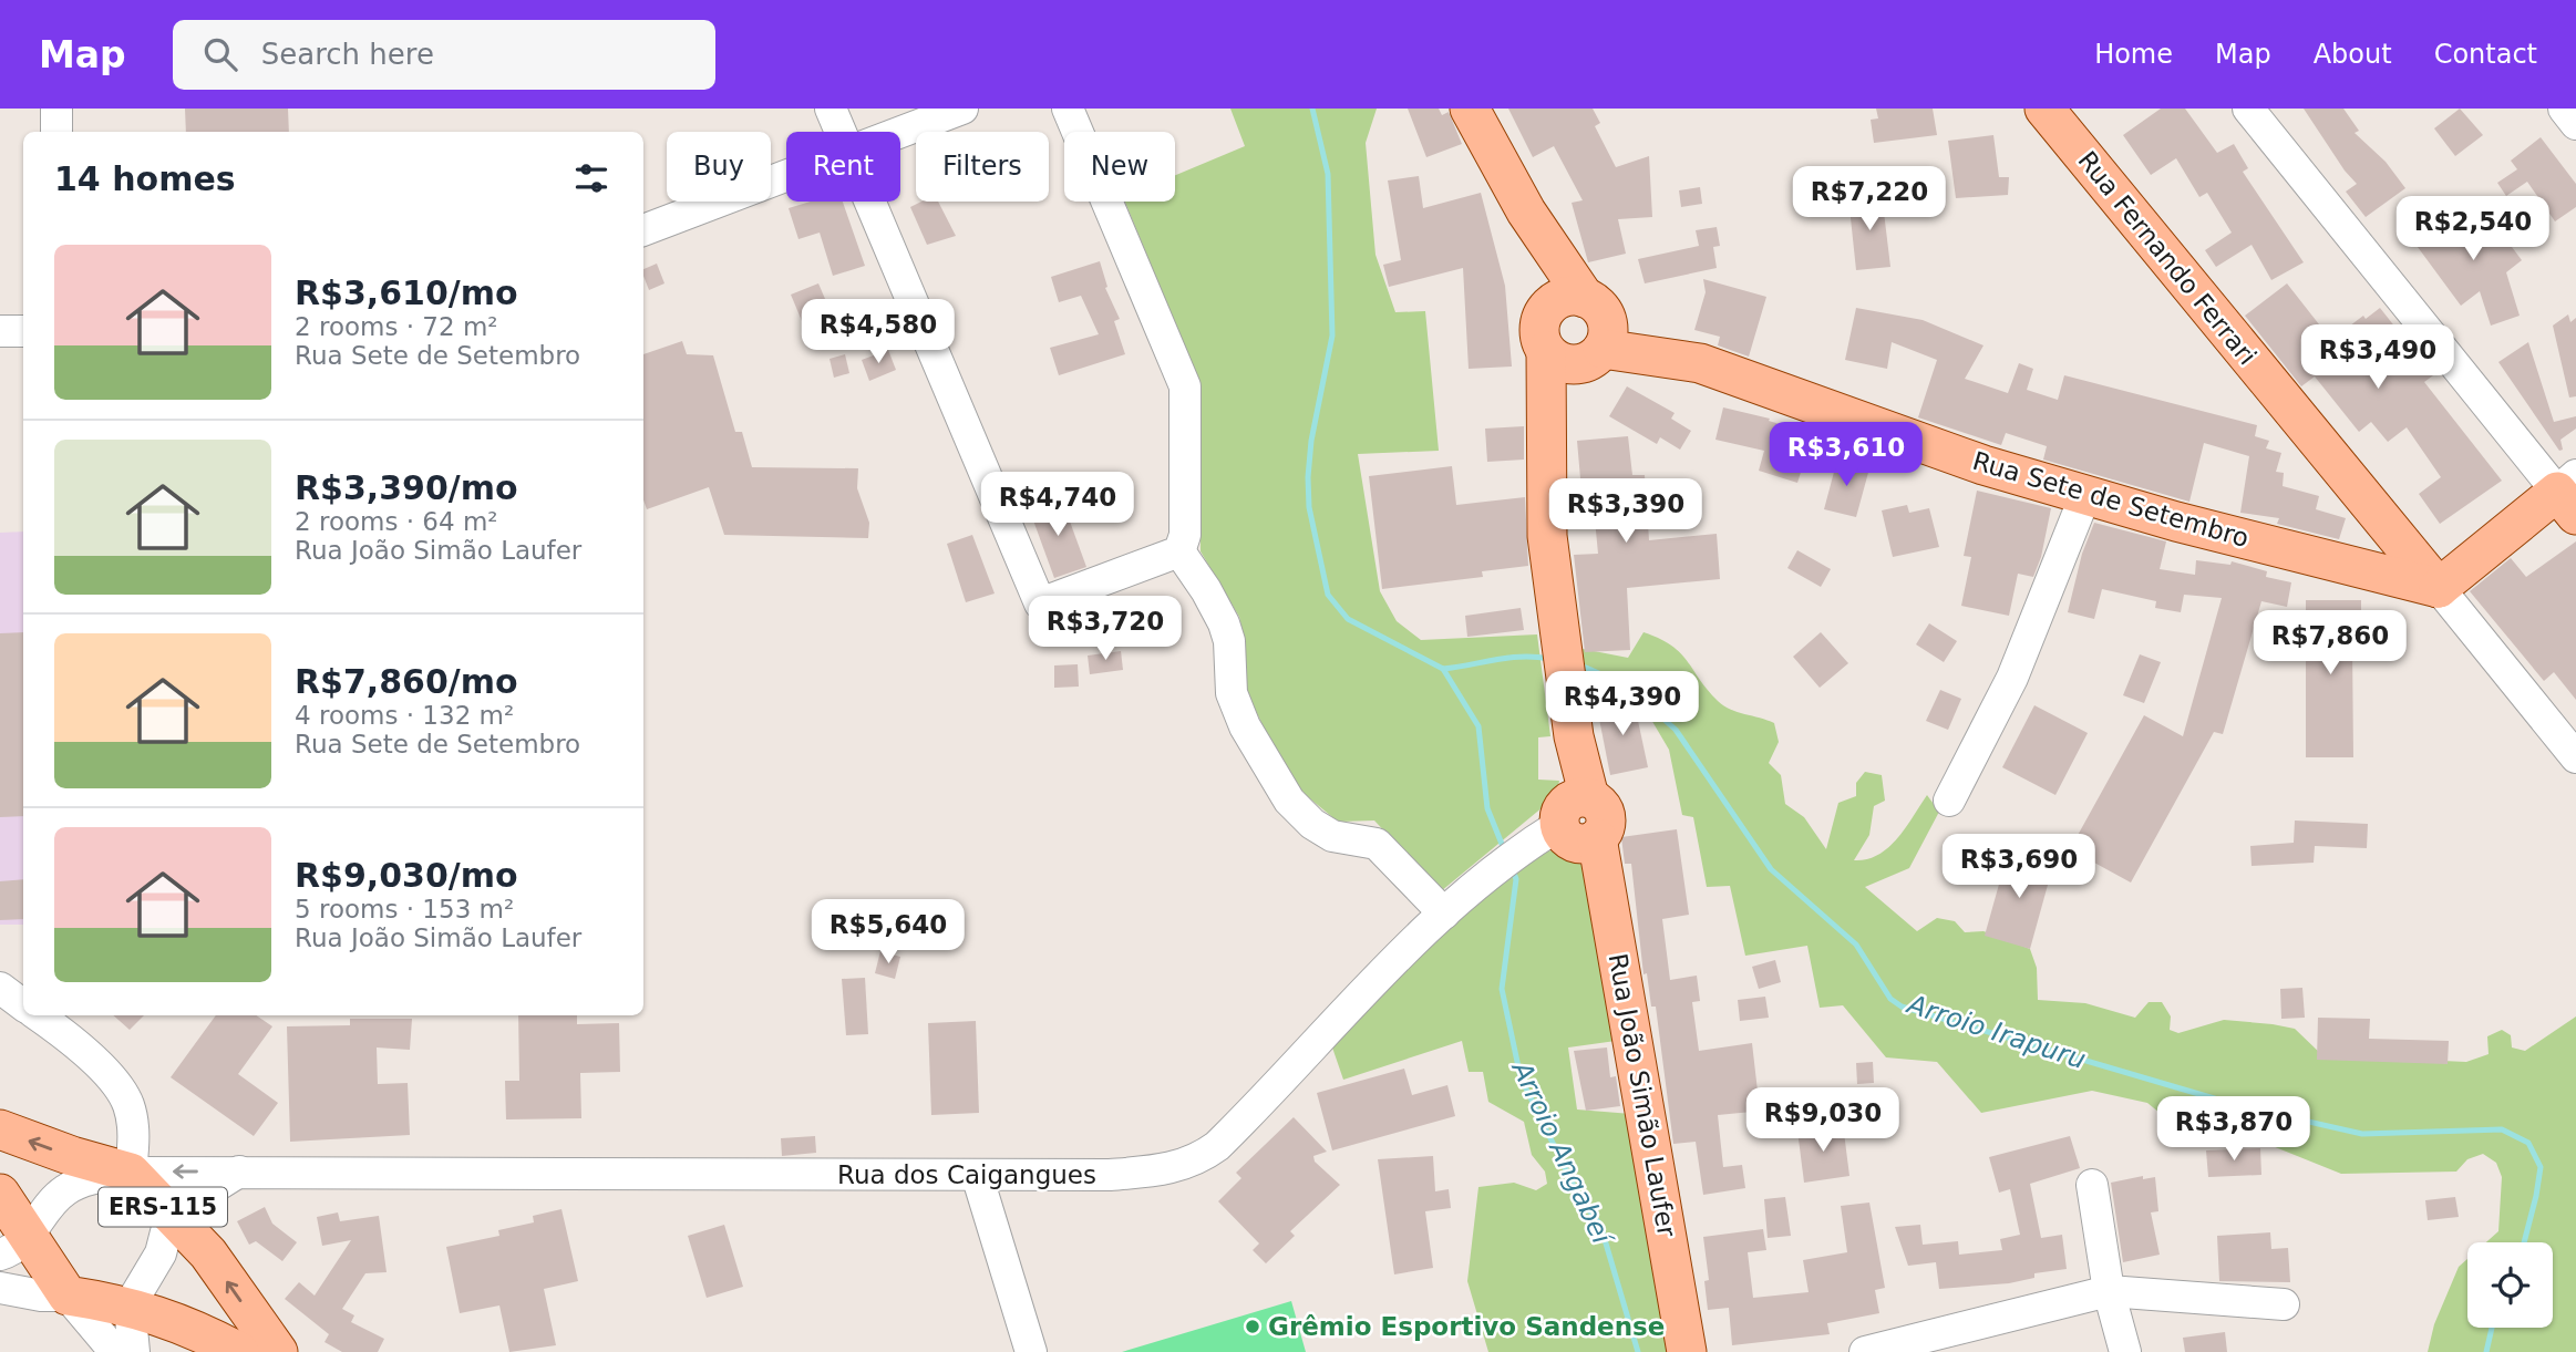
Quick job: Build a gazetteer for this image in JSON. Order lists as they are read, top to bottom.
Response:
{
  "streets": {
    "main road": [
      "Rua Fernando Ferrari",
      "Rua Sete de Setembro",
      "Rua João Simão Laufer",
      "ERS-115"
    ],
    "street": ["Rua dos Caigangues"]
  },
  "crossings": [
    ["Rua Fernando Ferrari", "Rua Sete de Setembro"],
    ["Rua João Simão Laufer", "Rua dos Caigangues"],
    ["Rua dos Caigangues", "ERS-115"]
  ],
  "water": ["Arroio Irapuru", "Arroio Angabeí"],
  "places": ["Grêmio Esportivo Sandense"],
  "page": {
    "header": "Map",
    "search": "Search here",
    "nav": [
      "Home",
      "Map",
      "About",
      "Contact"
    ],
    "chip": [
      "Buy",
      "Rent",
      "Filters",
      "New"
    ],
    "heading": "14 homes",
    "price": [
      "R$7,220",
      "R$2,540",
      "R$4,580",
      "R$3,490",
      "R$3,610",
      "R$4,740",
      "R$3,390",
      "R$3,720",
      "R$7,860",
      "R$4,390",
      "R$3,690",
      "R$5,640",
      "R$9,030",
      "R$3,870"
    ],
    "list": [
      {
        "name": "R$3,610/mo",
        "note": "2 rooms · 72 m² · Rua Sete de Setembro"
      },
      {
        "name": "R$3,390/mo",
        "note": "2 rooms · 64 m² · Rua João Simão Laufer"
      },
      {
        "name": "R$7,860/mo",
        "note": "4 rooms · 132 m² · Rua Sete de Setembro"
      },
      {
        "name": "R$9,030/mo",
        "note": "5 rooms · 153 m² · Rua João Simão Laufer"
      }
    ]
  }
}
